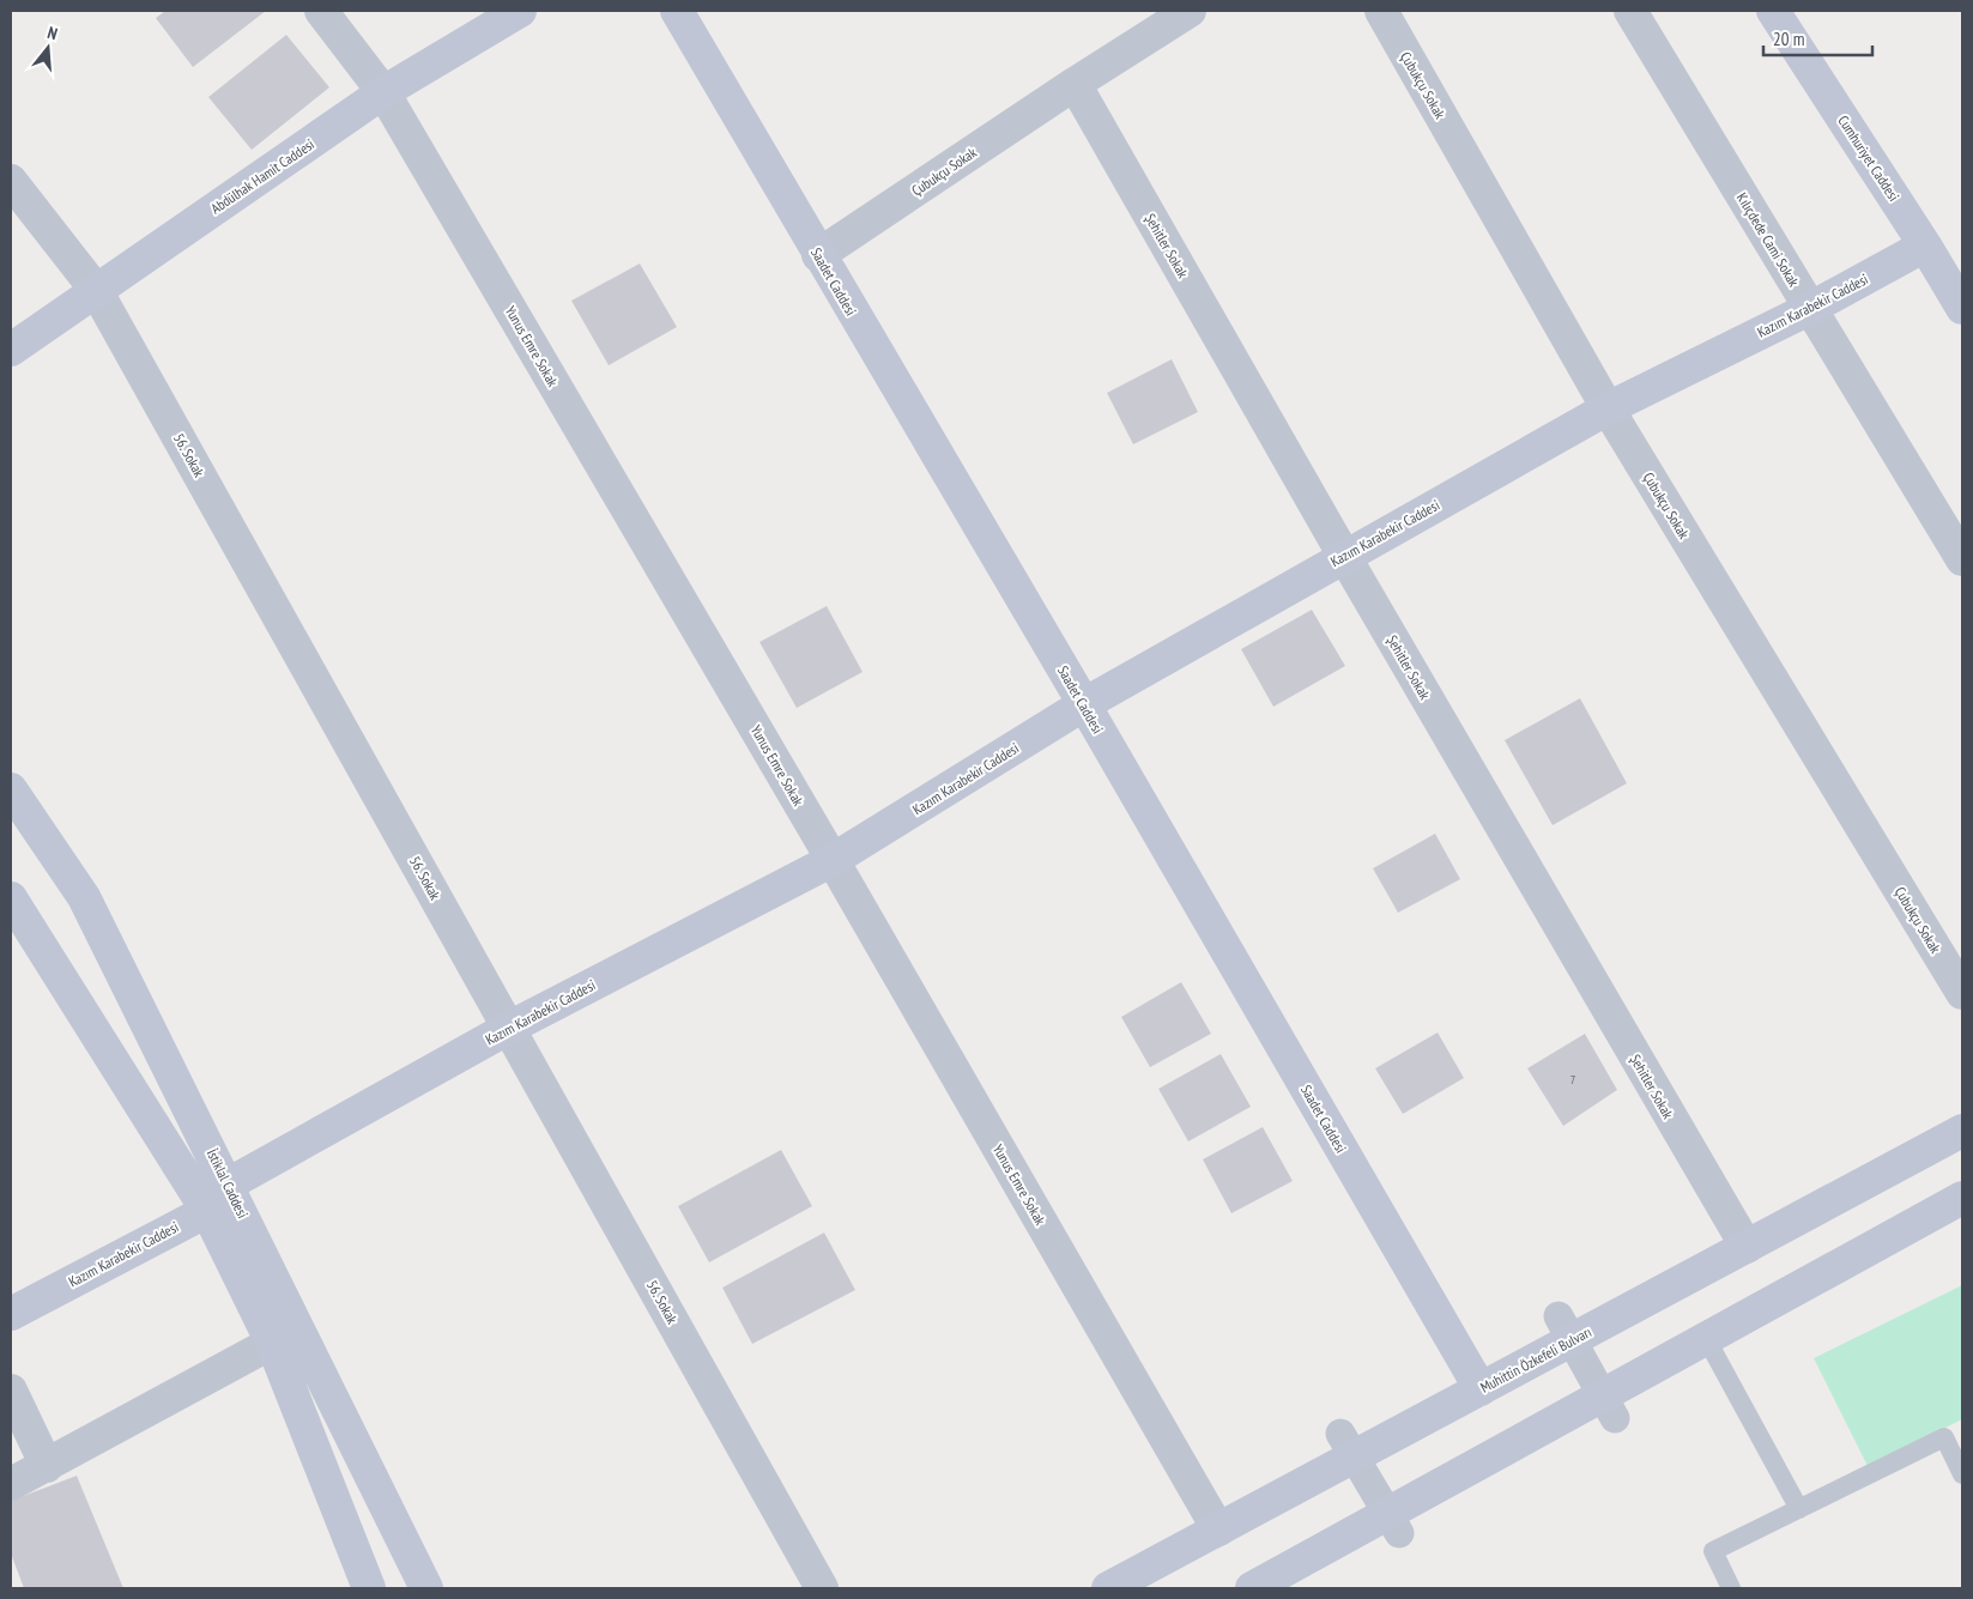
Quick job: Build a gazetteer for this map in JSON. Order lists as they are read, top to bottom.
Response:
{
  "streets": {
    "main road": [
      "Cumhuriyet Caddesi",
      "Abdülhak Hamit Caddesi",
      "Saadet Caddesi",
      "Kazım Karabekir Caddesi",
      "İstiklal Caddesi",
      "Muhittin Özkefeli Bulvarı"
    ],
    "street": [
      "Çubukçu Sokak",
      "Kılıçdede Cami Sokak",
      "Şehitler Sokak",
      "Yunus Emre Sokak",
      "56. Sokak"
    ]
  },
  "crossings": [
    ["Çubukçu Sokak", "Şehitler Sokak"],
    ["Çubukçu Sokak", "Saadet Caddesi"],
    ["Çubukçu Sokak", "Kazım Karabekir Caddesi"],
    ["Cumhuriyet Caddesi", "Kazım Karabekir Caddesi"],
    ["Abdülhak Hamit Caddesi", "Yunus Emre Sokak"],
    ["Abdülhak Hamit Caddesi", "56. Sokak"],
    ["Kılıçdede Cami Sokak", "Kazım Karabekir Caddesi"],
    ["Şehitler Sokak", "Kazım Karabekir Caddesi"],
    ["Şehitler Sokak", "Muhittin Özkefeli Bulvarı"],
    ["Saadet Caddesi", "Kazım Karabekir Caddesi"],
    ["Saadet Caddesi", "Muhittin Özkefeli Bulvarı"],
    ["Kazım Karabekir Caddesi", "Yunus Emre Sokak"],
    ["Kazım Karabekir Caddesi", "56. Sokak"],
    ["Kazım Karabekir Caddesi", "İstiklal Caddesi"],
    ["Yunus Emre Sokak", "Muhittin Özkefeli Bulvarı"]
  ],
  "house_numbers": ["7"],
  "scale_bar": "20 m",
  "north": "top"
}
